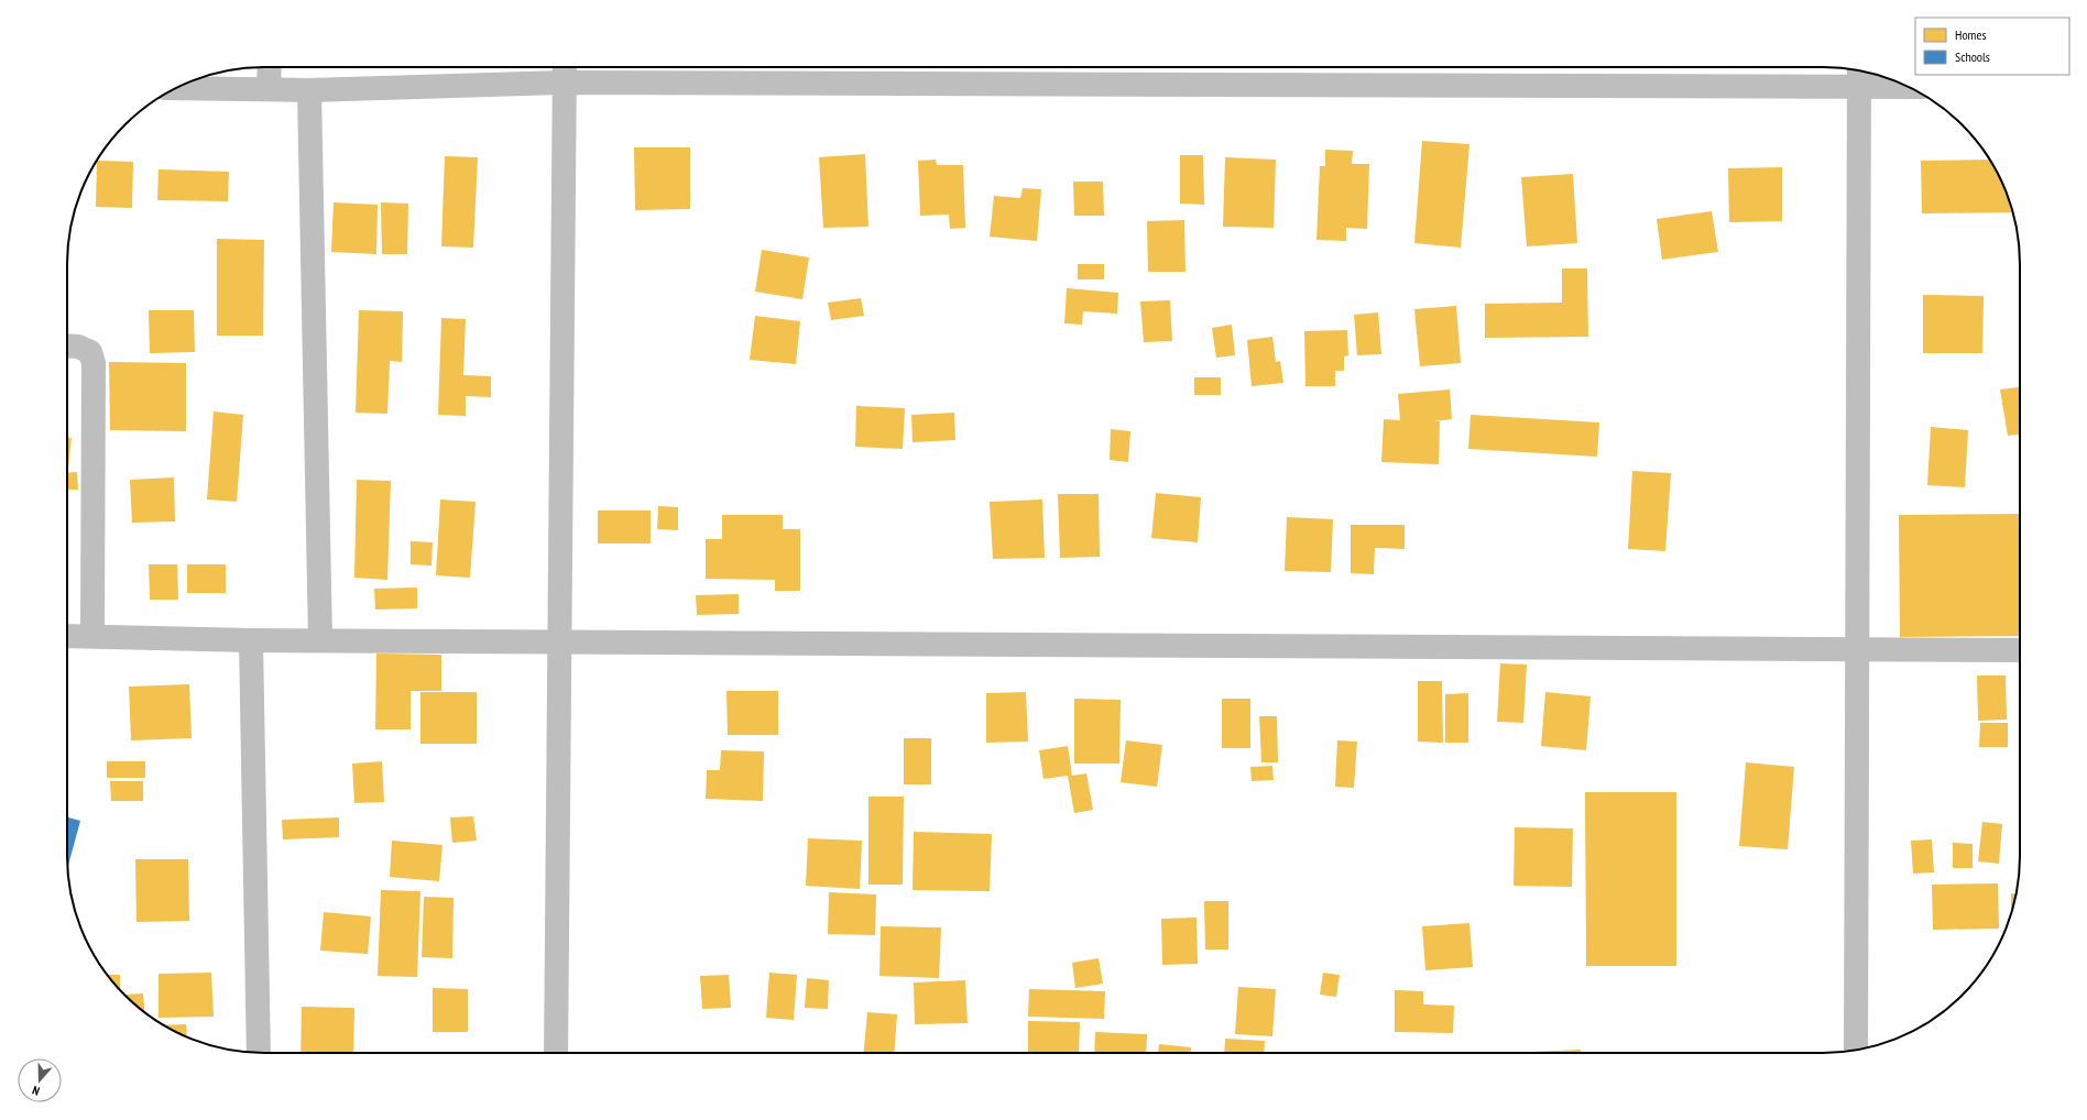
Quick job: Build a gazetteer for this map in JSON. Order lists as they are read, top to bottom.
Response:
{
  "legend": ["Homes", "Schools"],
  "north": "bottom"
}
